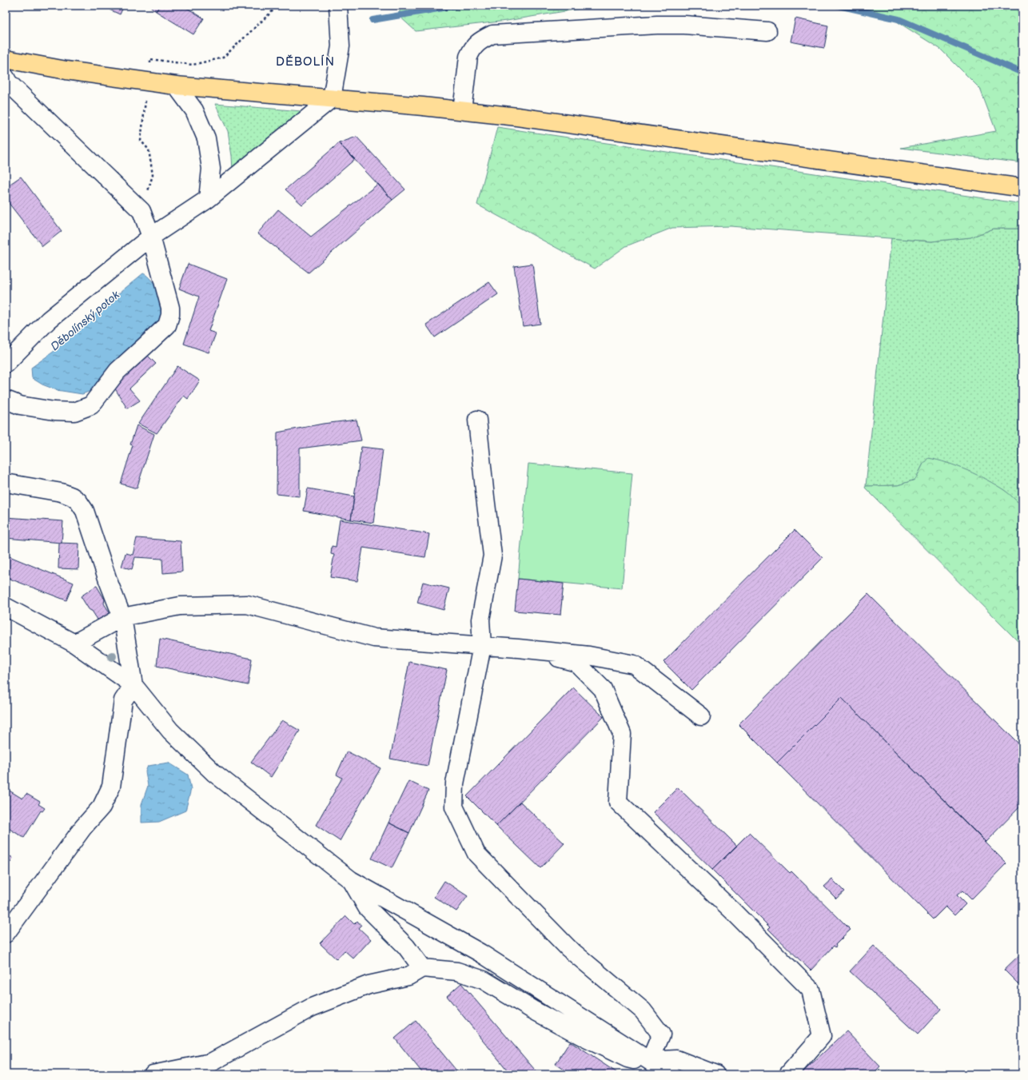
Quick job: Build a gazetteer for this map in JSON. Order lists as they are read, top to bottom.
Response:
{
  "districts": ["DĚBOLÍN"],
  "water": ["Děbolínský potok"]
}
